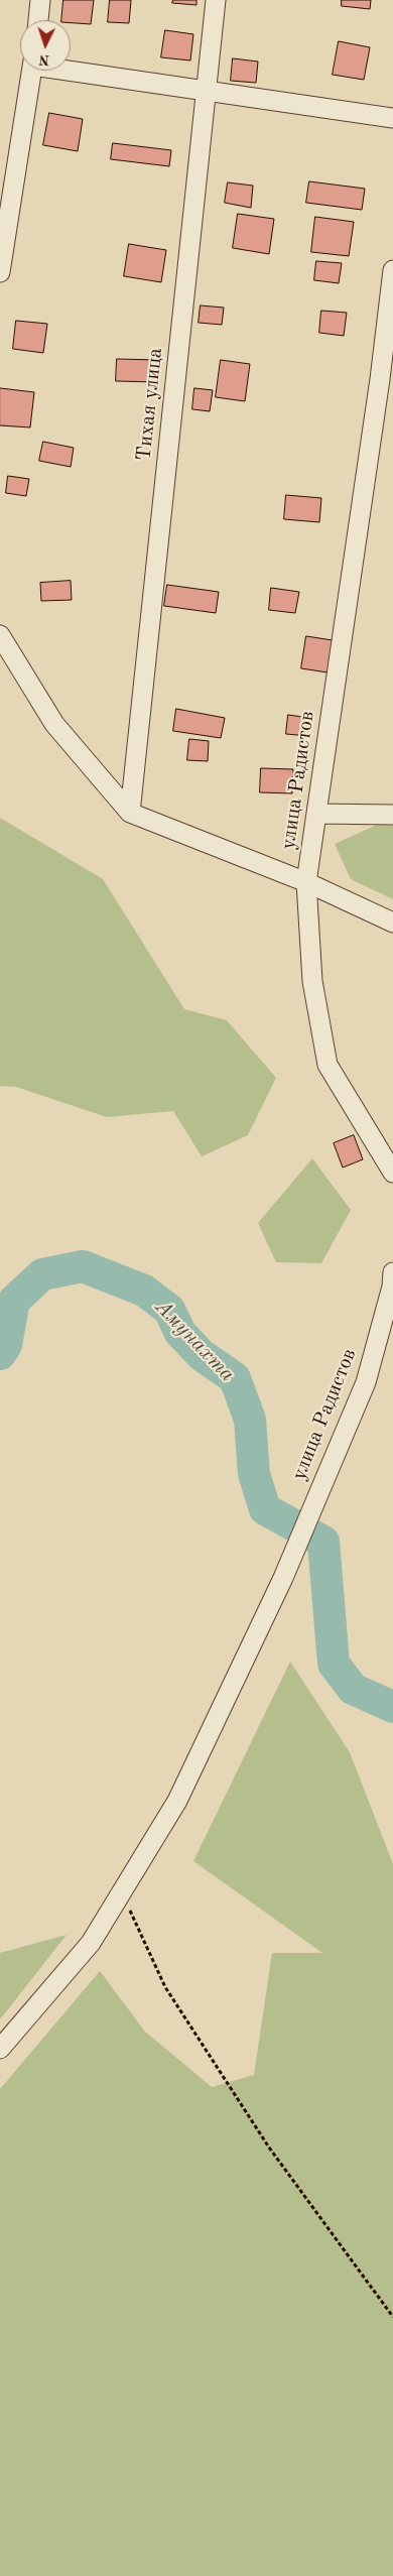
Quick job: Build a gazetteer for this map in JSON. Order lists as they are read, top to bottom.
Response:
{
  "streets": {
    "street": ["Тихая улица", "улица Радистов"]
  },
  "water": ["Амунахта"],
  "north": "bottom"
}
